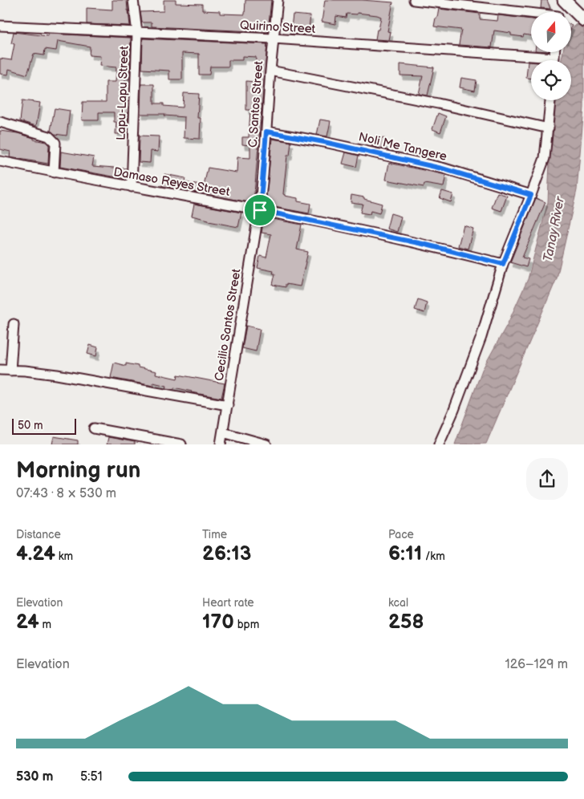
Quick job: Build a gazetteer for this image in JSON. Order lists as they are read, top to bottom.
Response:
{
  "streets": {
    "street": [
      "Quirino Street",
      "Lapu-Lapu Street",
      "C. Santos Street",
      "Noli Me Tangere",
      "Damaso Reyes Street",
      "Cecilio Santos Street"
    ]
  },
  "crossings": [
    ["Quirino Street", "Lapu-Lapu Street"],
    ["Quirino Street", "C. Santos Street"],
    ["Lapu-Lapu Street", "Damaso Reyes Street"],
    ["C. Santos Street", "Noli Me Tangere"],
    ["C. Santos Street", "Damaso Reyes Street"],
    ["C. Santos Street", "Cecilio Santos Street"],
    ["Damaso Reyes Street", "Cecilio Santos Street"]
  ],
  "water": ["Tanay River"],
  "scale_bar": "50 m",
  "north": "top",
  "page": {
    "scale": "50 m",
    "heading": ["Morning run", "07:43 · 8 × 530 m"],
    "stats": [
      ["Distance", "4.24 km"],
      ["Time", "26:13"],
      ["Pace", "6:11 /km"],
      ["Elevation", "24 m"],
      ["Heart rate", "170 bpm"],
      ["kcal", "258"]
    ],
    "chart": ["Elevation", "126–129 m"],
    "list": [
      {
        "name": "530 m",
        "note": "5:51"
      }
    ]
  }
}
